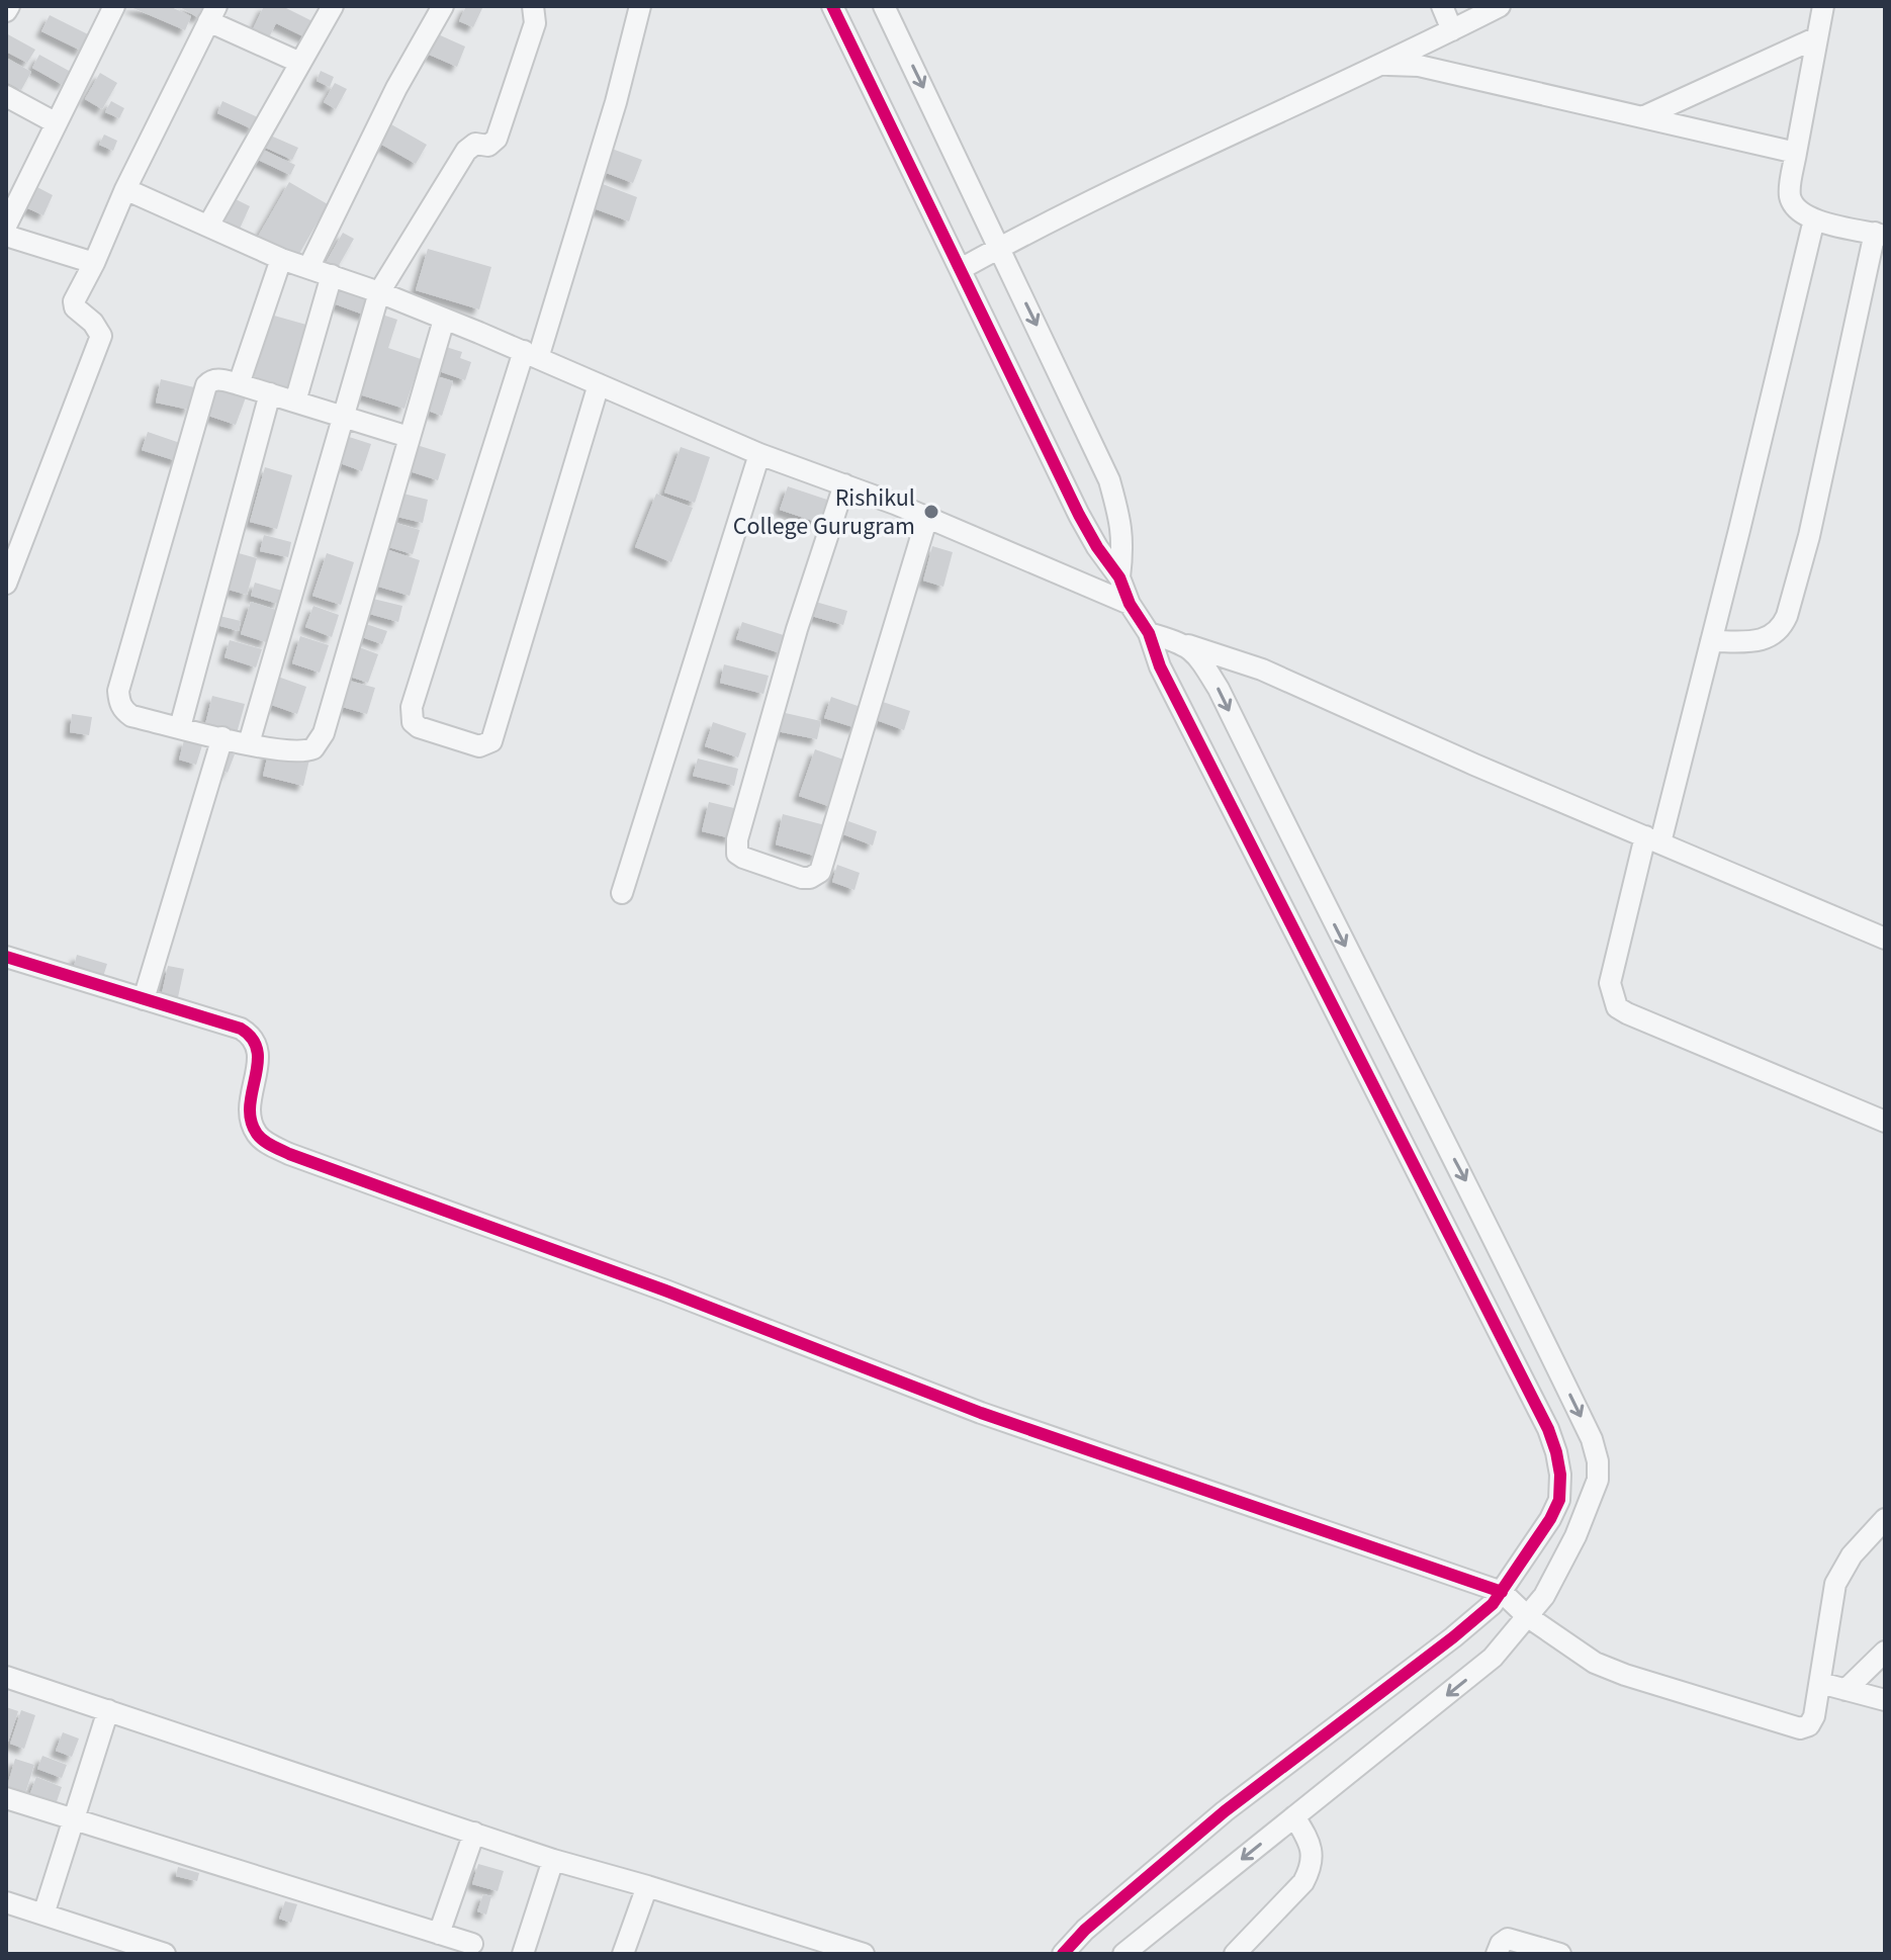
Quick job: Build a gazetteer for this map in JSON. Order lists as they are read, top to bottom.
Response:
{
  "places": ["Rishikul College Gurugram"]
}
